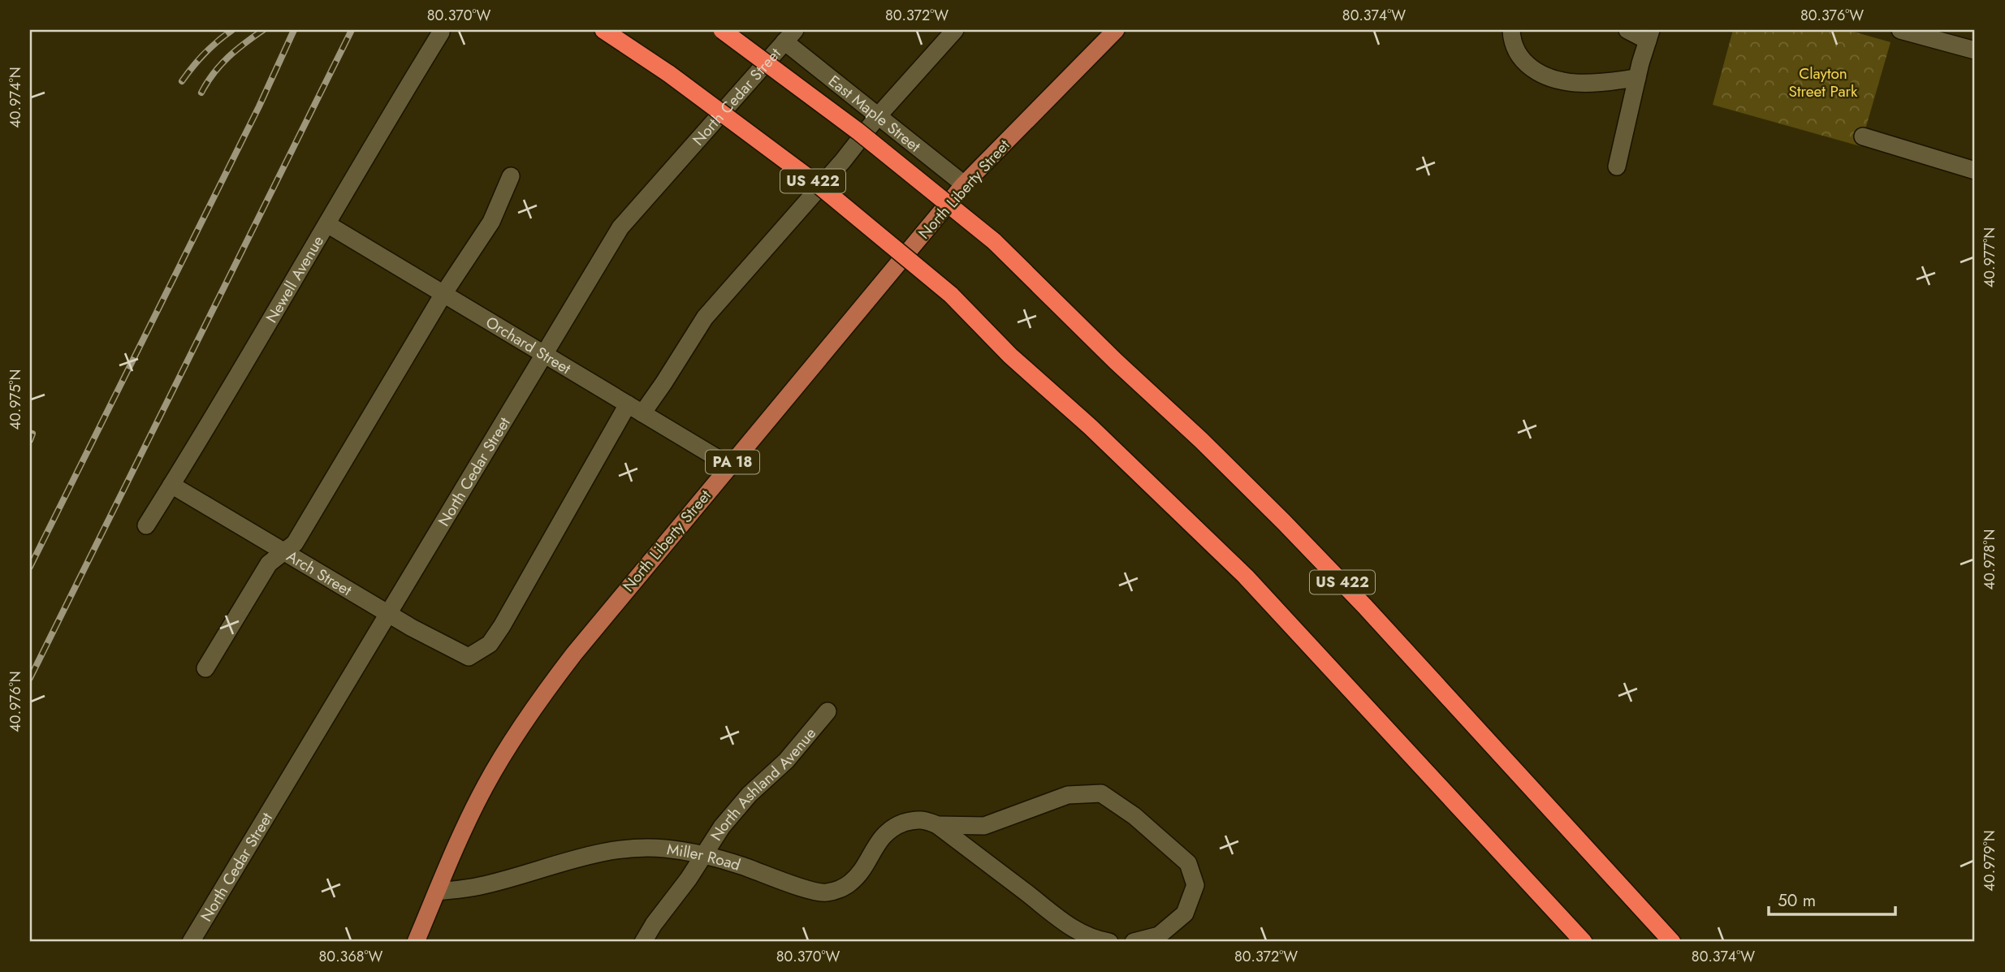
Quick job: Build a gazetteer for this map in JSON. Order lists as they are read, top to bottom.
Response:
{
  "streets": {
    "highway": ["US 422"],
    "main road": ["North Liberty Street", "PA 18"],
    "street": [
      "North Cedar Street",
      "East Maple Street",
      "Newell Avenue",
      "Orchard Street",
      "Arch Street",
      "North Ashland Avenue",
      "Miller Road"
    ]
  },
  "crossings": [
    ["North Cedar Street", "East Maple Street"],
    ["North Cedar Street", "Orchard Street"],
    ["North Cedar Street", "Arch Street"],
    ["East Maple Street", "North Liberty Street"],
    ["North Liberty Street", "Orchard Street"],
    ["North Liberty Street", "Miller Road"],
    ["Newell Avenue", "Orchard Street"],
    ["Newell Avenue", "Arch Street"],
    ["Orchard Street", "Arch Street"],
    ["North Ashland Avenue", "Miller Road"]
  ],
  "parks": ["Clayton Street Park"],
  "scale_bar": "50 m",
  "coordinates": [
    "80.370°W",
    "80.372°W",
    "80.374°W",
    "80.376°W",
    "40.974°N",
    "40.977°N",
    "40.975°N",
    "40.978°N",
    "40.976°N",
    "40.979°N",
    "80.368°W"
  ]
}
